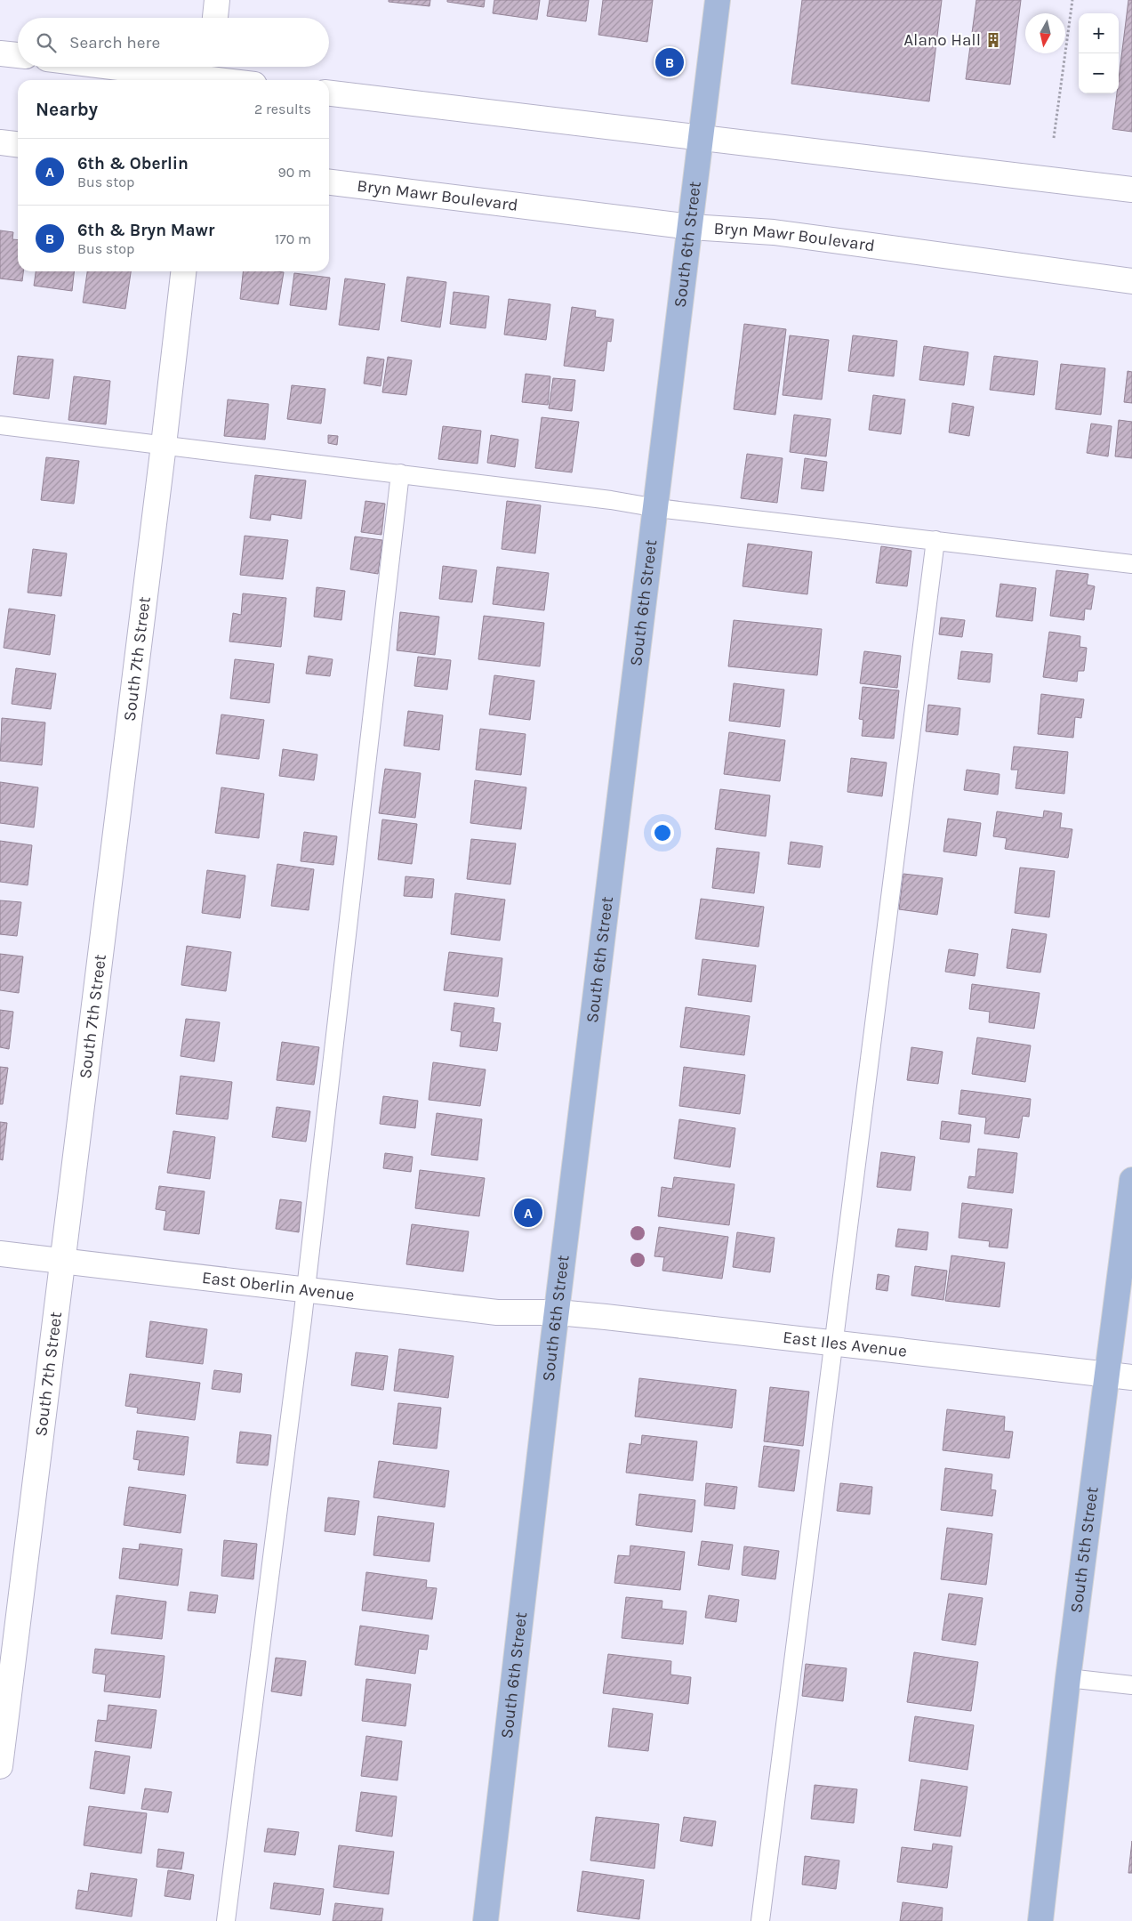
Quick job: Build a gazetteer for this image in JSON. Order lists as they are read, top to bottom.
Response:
{
  "streets": {
    "main road": ["South 6th Street", "South 5th Street"],
    "street": [
      "Bryn Mawr Boulevard",
      "South 7th Street",
      "East Oberlin Avenue",
      "East Iles Avenue"
    ]
  },
  "crossings": [
    ["Bryn Mawr Boulevard", "South 6th Street"],
    ["South 6th Street", "East Oberlin Avenue"],
    ["South 6th Street", "East Iles Avenue"],
    ["South 7th Street", "East Oberlin Avenue"],
    ["East Oberlin Avenue", "East Iles Avenue"],
    ["East Iles Avenue", "South 5th Street"]
  ],
  "places": {
    "building": ["Alano Hall"]
  },
  "north": "bottom",
  "page": {
    "map_buttons": ["+", "−"],
    "search": "Search here",
    "pins": ["B", "A"],
    "heading": ["Nearby", "2 results"],
    "list": [
      {
        "mark": "A",
        "name": "6th & Oberlin",
        "note": "Bus stop",
        "value": "90 m"
      },
      {
        "mark": "B",
        "name": "6th & Bryn Mawr",
        "note": "Bus stop",
        "value": "170 m"
      }
    ]
  }
}
